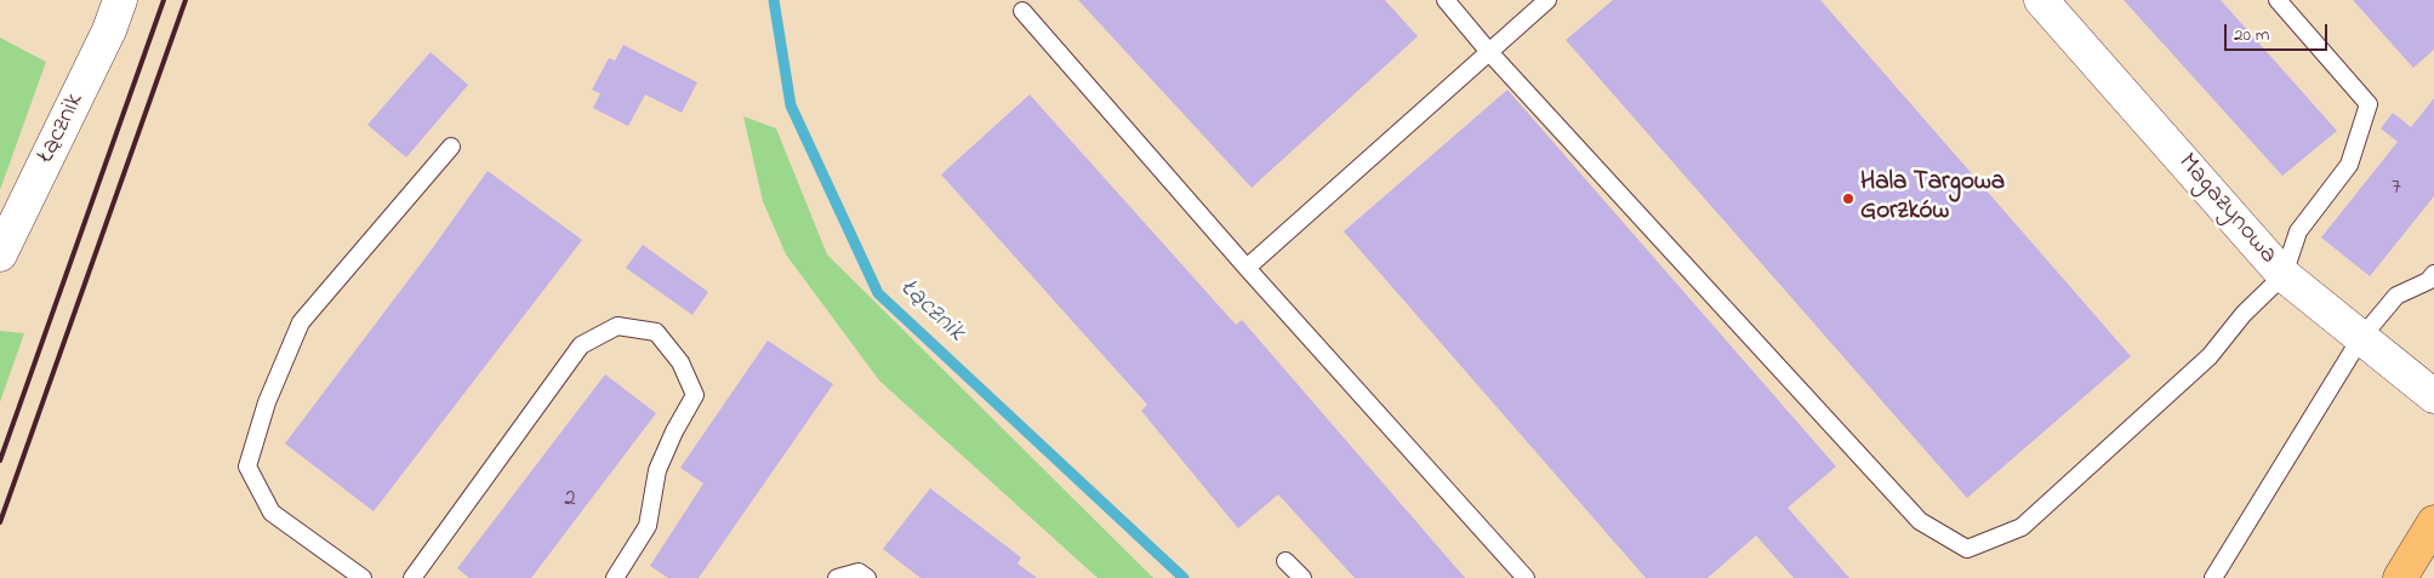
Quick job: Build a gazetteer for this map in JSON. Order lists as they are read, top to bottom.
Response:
{
  "streets": {
    "street": ["Łącznik", "Magazynowa"]
  },
  "water": ["Łącznik"],
  "places": ["Hala Targowa Gorzków"],
  "house_numbers": ["7", "2"],
  "scale_bar": "20 m"
}
